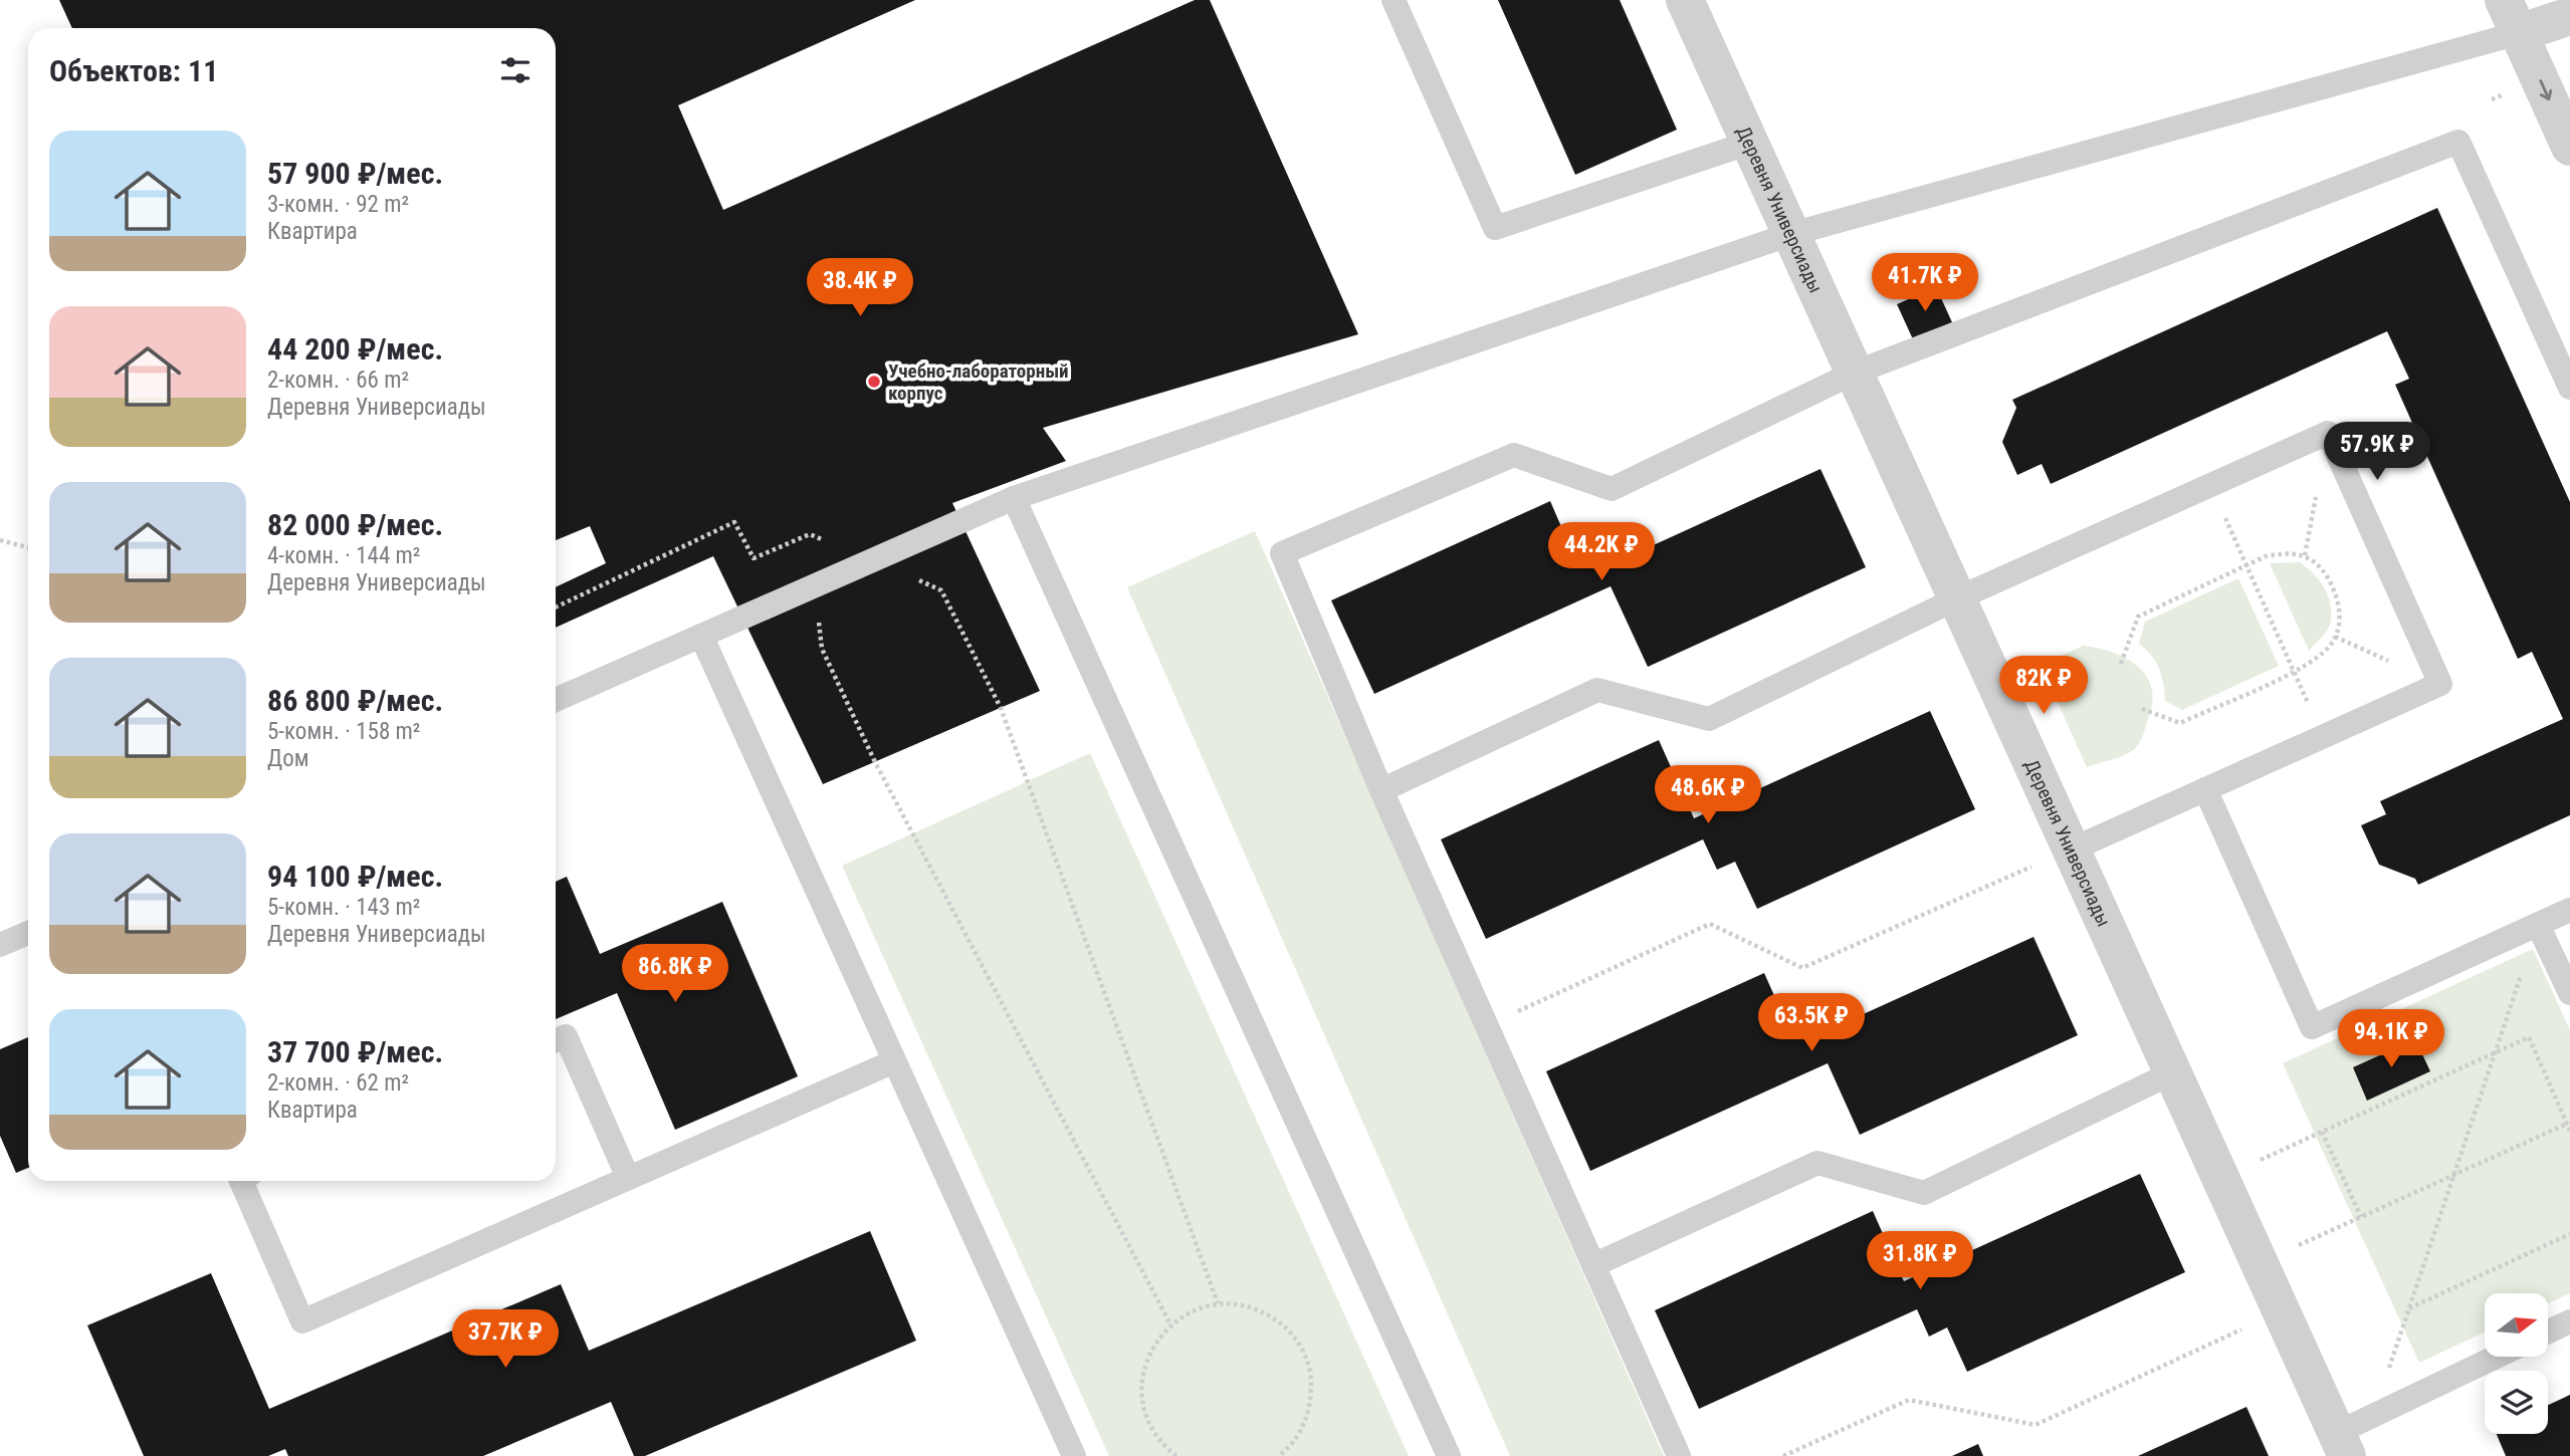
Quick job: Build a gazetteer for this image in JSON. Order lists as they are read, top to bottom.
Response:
{
  "streets": {
    "street": ["Деревня Универсиады"]
  },
  "places": ["Учебно-лабораторный корпус"],
  "north": "right",
  "page": {
    "heading": "Объектов: 11",
    "list": [
      {
        "name": "57 900 ₽/мес.",
        "note": "3-комн. · 92 m² · Квартира"
      },
      {
        "name": "44 200 ₽/мес.",
        "note": "2-комн. · 66 m² · Деревня Универсиады"
      },
      {
        "name": "82 000 ₽/мес.",
        "note": "4-комн. · 144 m² · Деревня Универсиады"
      },
      {
        "name": "86 800 ₽/мес.",
        "note": "5-комн. · 158 m² · Дом"
      },
      {
        "name": "94 100 ₽/мес.",
        "note": "5-комн. · 143 m² · Деревня Универсиады"
      },
      {
        "name": "37 700 ₽/мес.",
        "note": "2-комн. · 62 m² · Квартира"
      }
    ],
    "price": [
      "41.7K ₽",
      "38.4K ₽",
      "57.9K ₽",
      "44.2K ₽",
      "82K ₽",
      "48.6K ₽",
      "86.8K ₽",
      "63.5K ₽",
      "94.1K ₽",
      "31.8K ₽",
      "37.7K ₽"
    ]
  }
}
